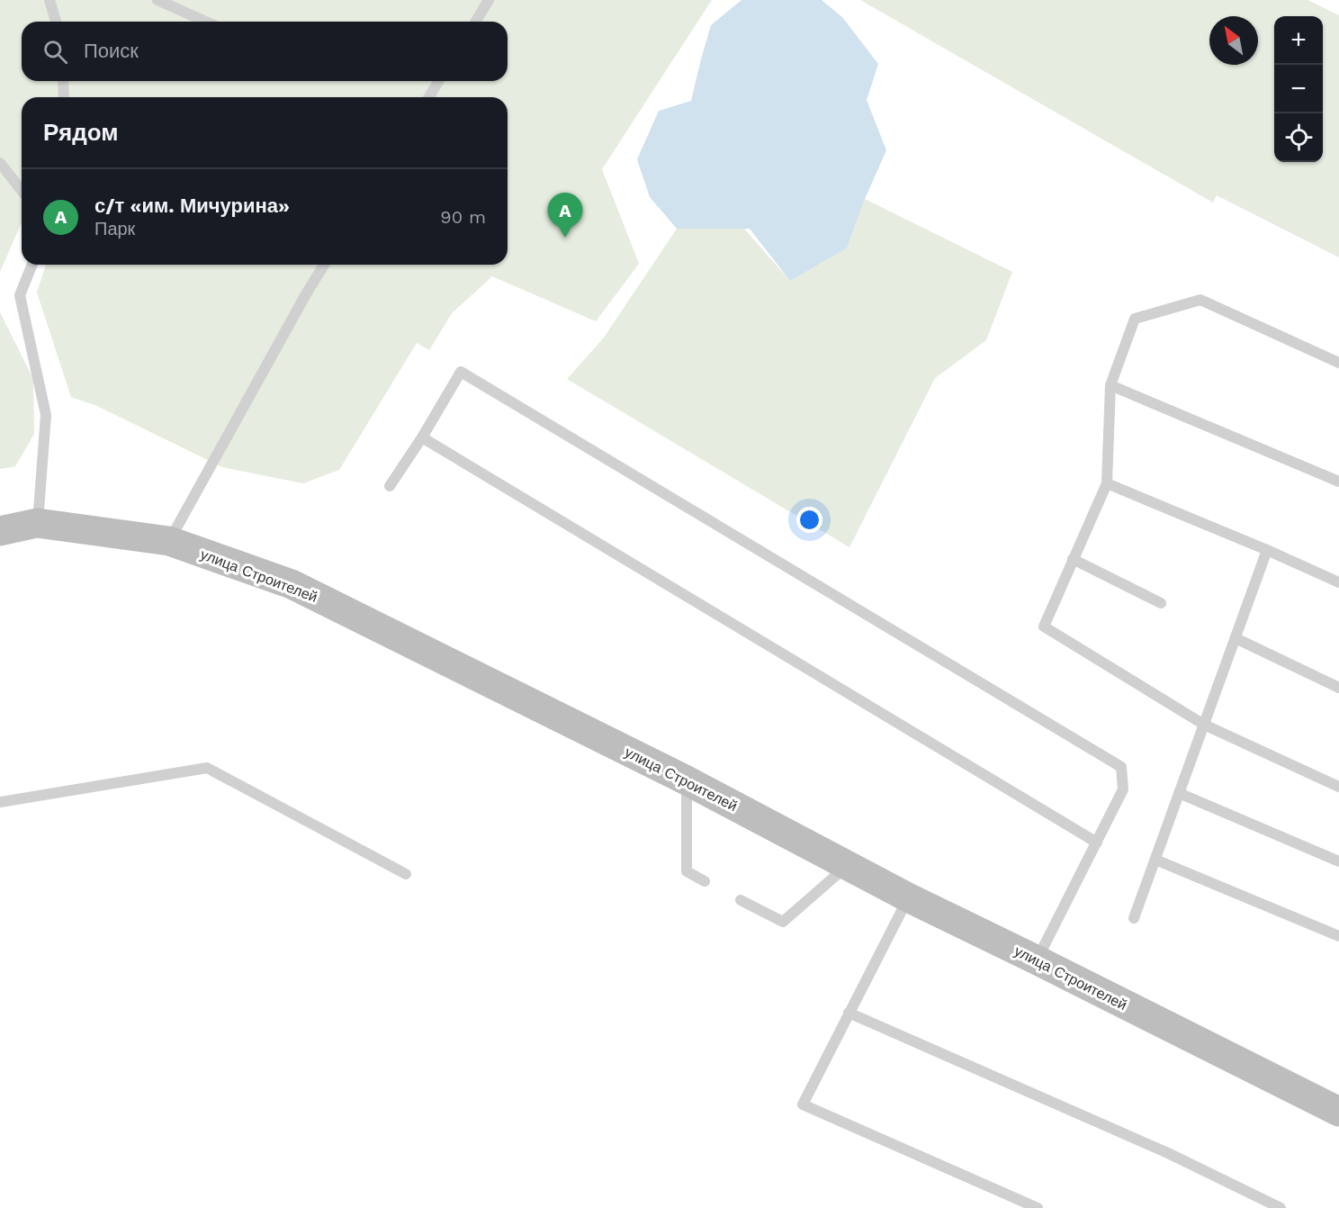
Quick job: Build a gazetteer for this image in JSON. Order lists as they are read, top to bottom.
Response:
{
  "streets": {
    "main road": ["улица Строителей"]
  },
  "north": "top left",
  "page": {
    "map_buttons": ["+", "−"],
    "search": "Поиск",
    "heading": "Рядом",
    "list": [
      {
        "mark": "A",
        "name": "с/т «им. Мичурина»",
        "note": "Парк",
        "value": "90 m"
      }
    ],
    "pins": "A"
  }
}
